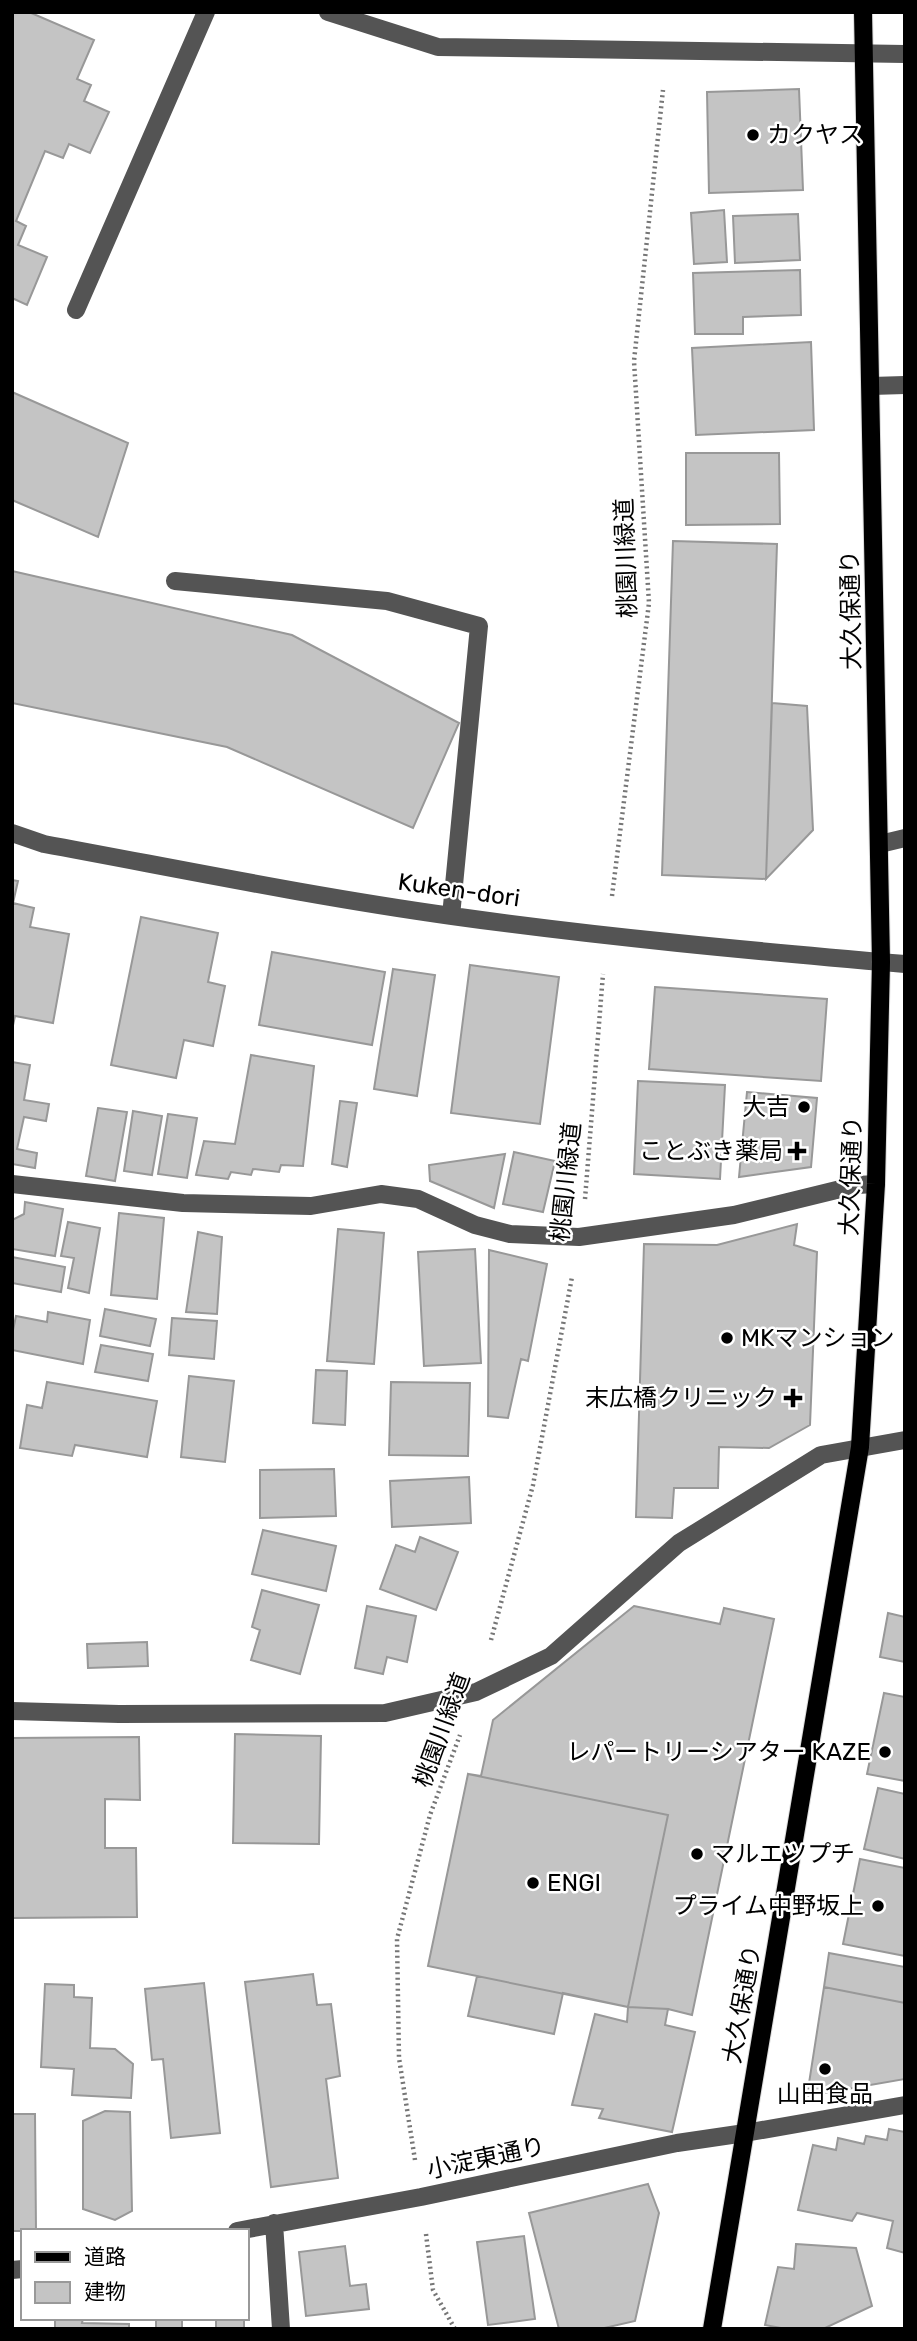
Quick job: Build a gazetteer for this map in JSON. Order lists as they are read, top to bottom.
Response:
{
  "streets": {
    "main road": ["大久保通り"],
    "street": ["Kuken-dori", "小淀東通り"],
    "path": ["桃園川緑道"]
  },
  "crossings": [
    ["桃園川緑道", "Kuken-dori"],
    ["桃園川緑道", "小淀東通り"],
    ["大久保通り", "Kuken-dori"],
    ["大久保通り", "小淀東通り"]
  ],
  "places": {
    "other": [
      "カクヤス",
      "大吉",
      "MKマンション",
      "レパートリーシアター KAZE",
      "マルエツプチ",
      "ENGI",
      "プライム中野坂上",
      "山田食品"
    ],
    "health": ["ことぶき薬局", "末広橋クリニック"]
  },
  "legend": ["道路", "建物"]
}
